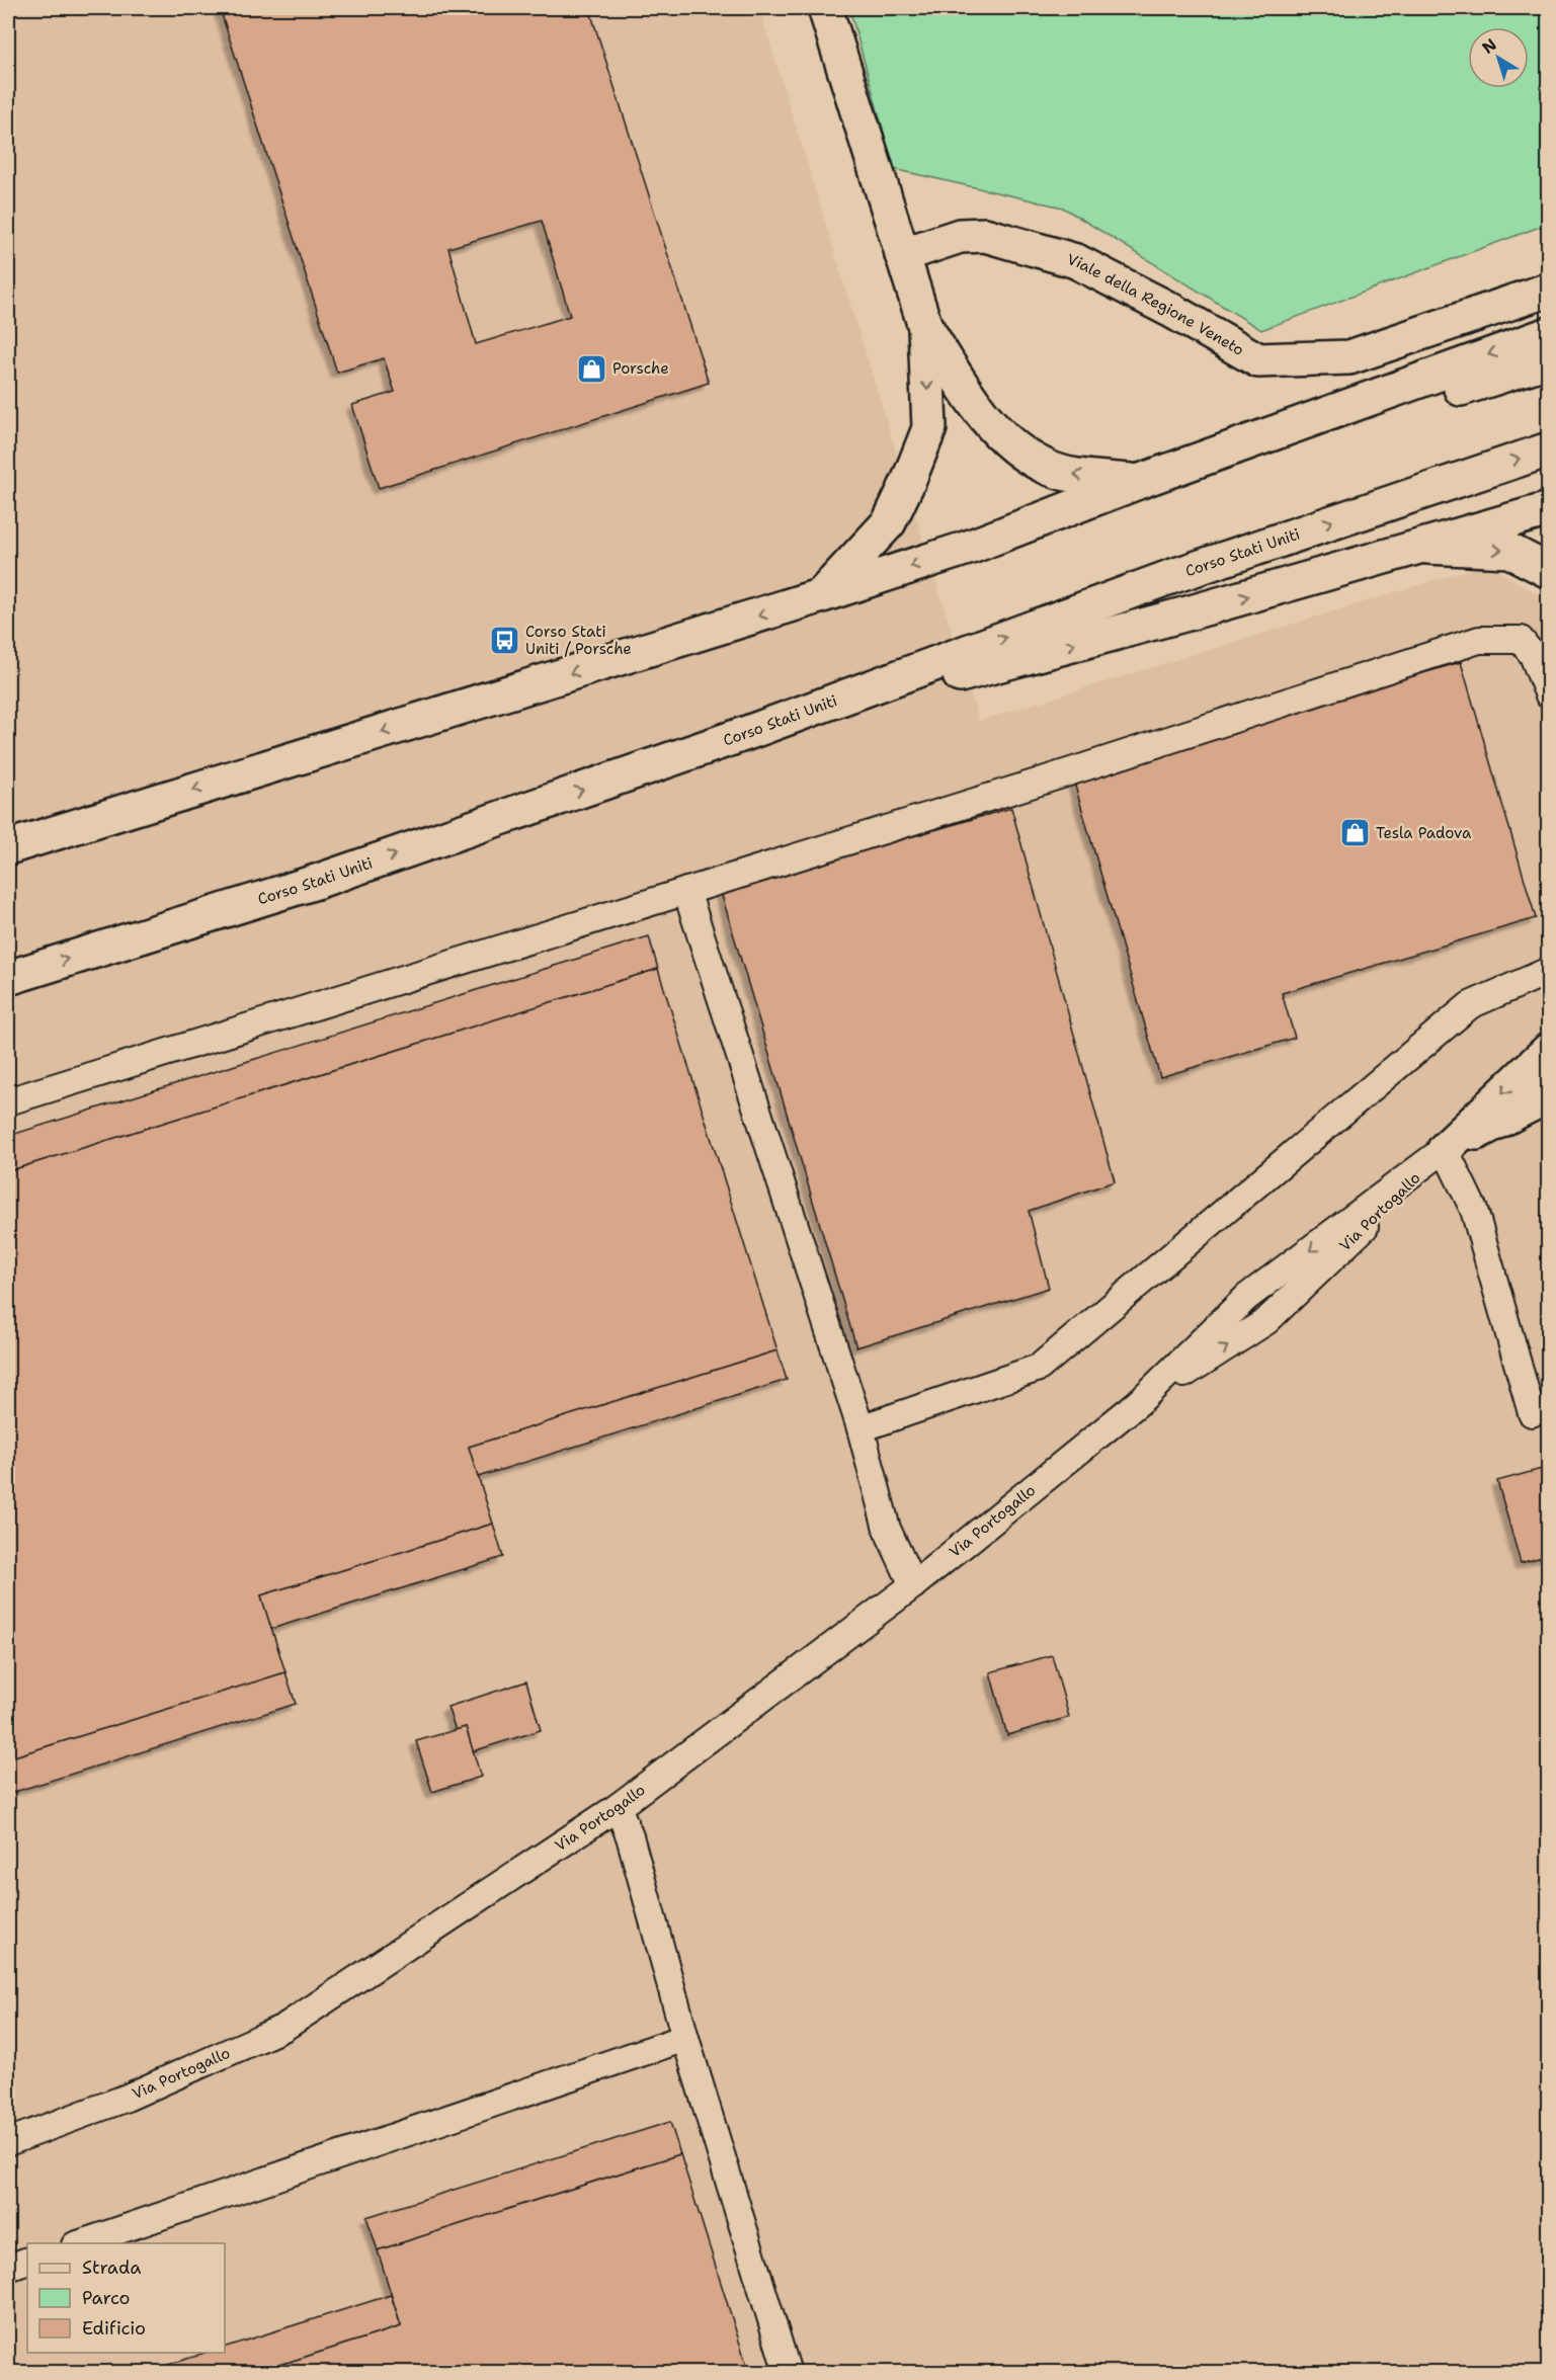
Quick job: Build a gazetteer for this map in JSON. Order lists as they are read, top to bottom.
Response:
{
  "streets": {
    "main road": ["Viale della Regione Veneto", "Corso Stati Uniti", "Via Portogallo"]
  },
  "places": {
    "shop": ["Porsche", "Tesla Padova"],
    "bus stop": ["Corso Stati Uniti / Porsche"]
  },
  "legend": ["Strada", "Parco", "Edificio"],
  "north": "top left"
}
